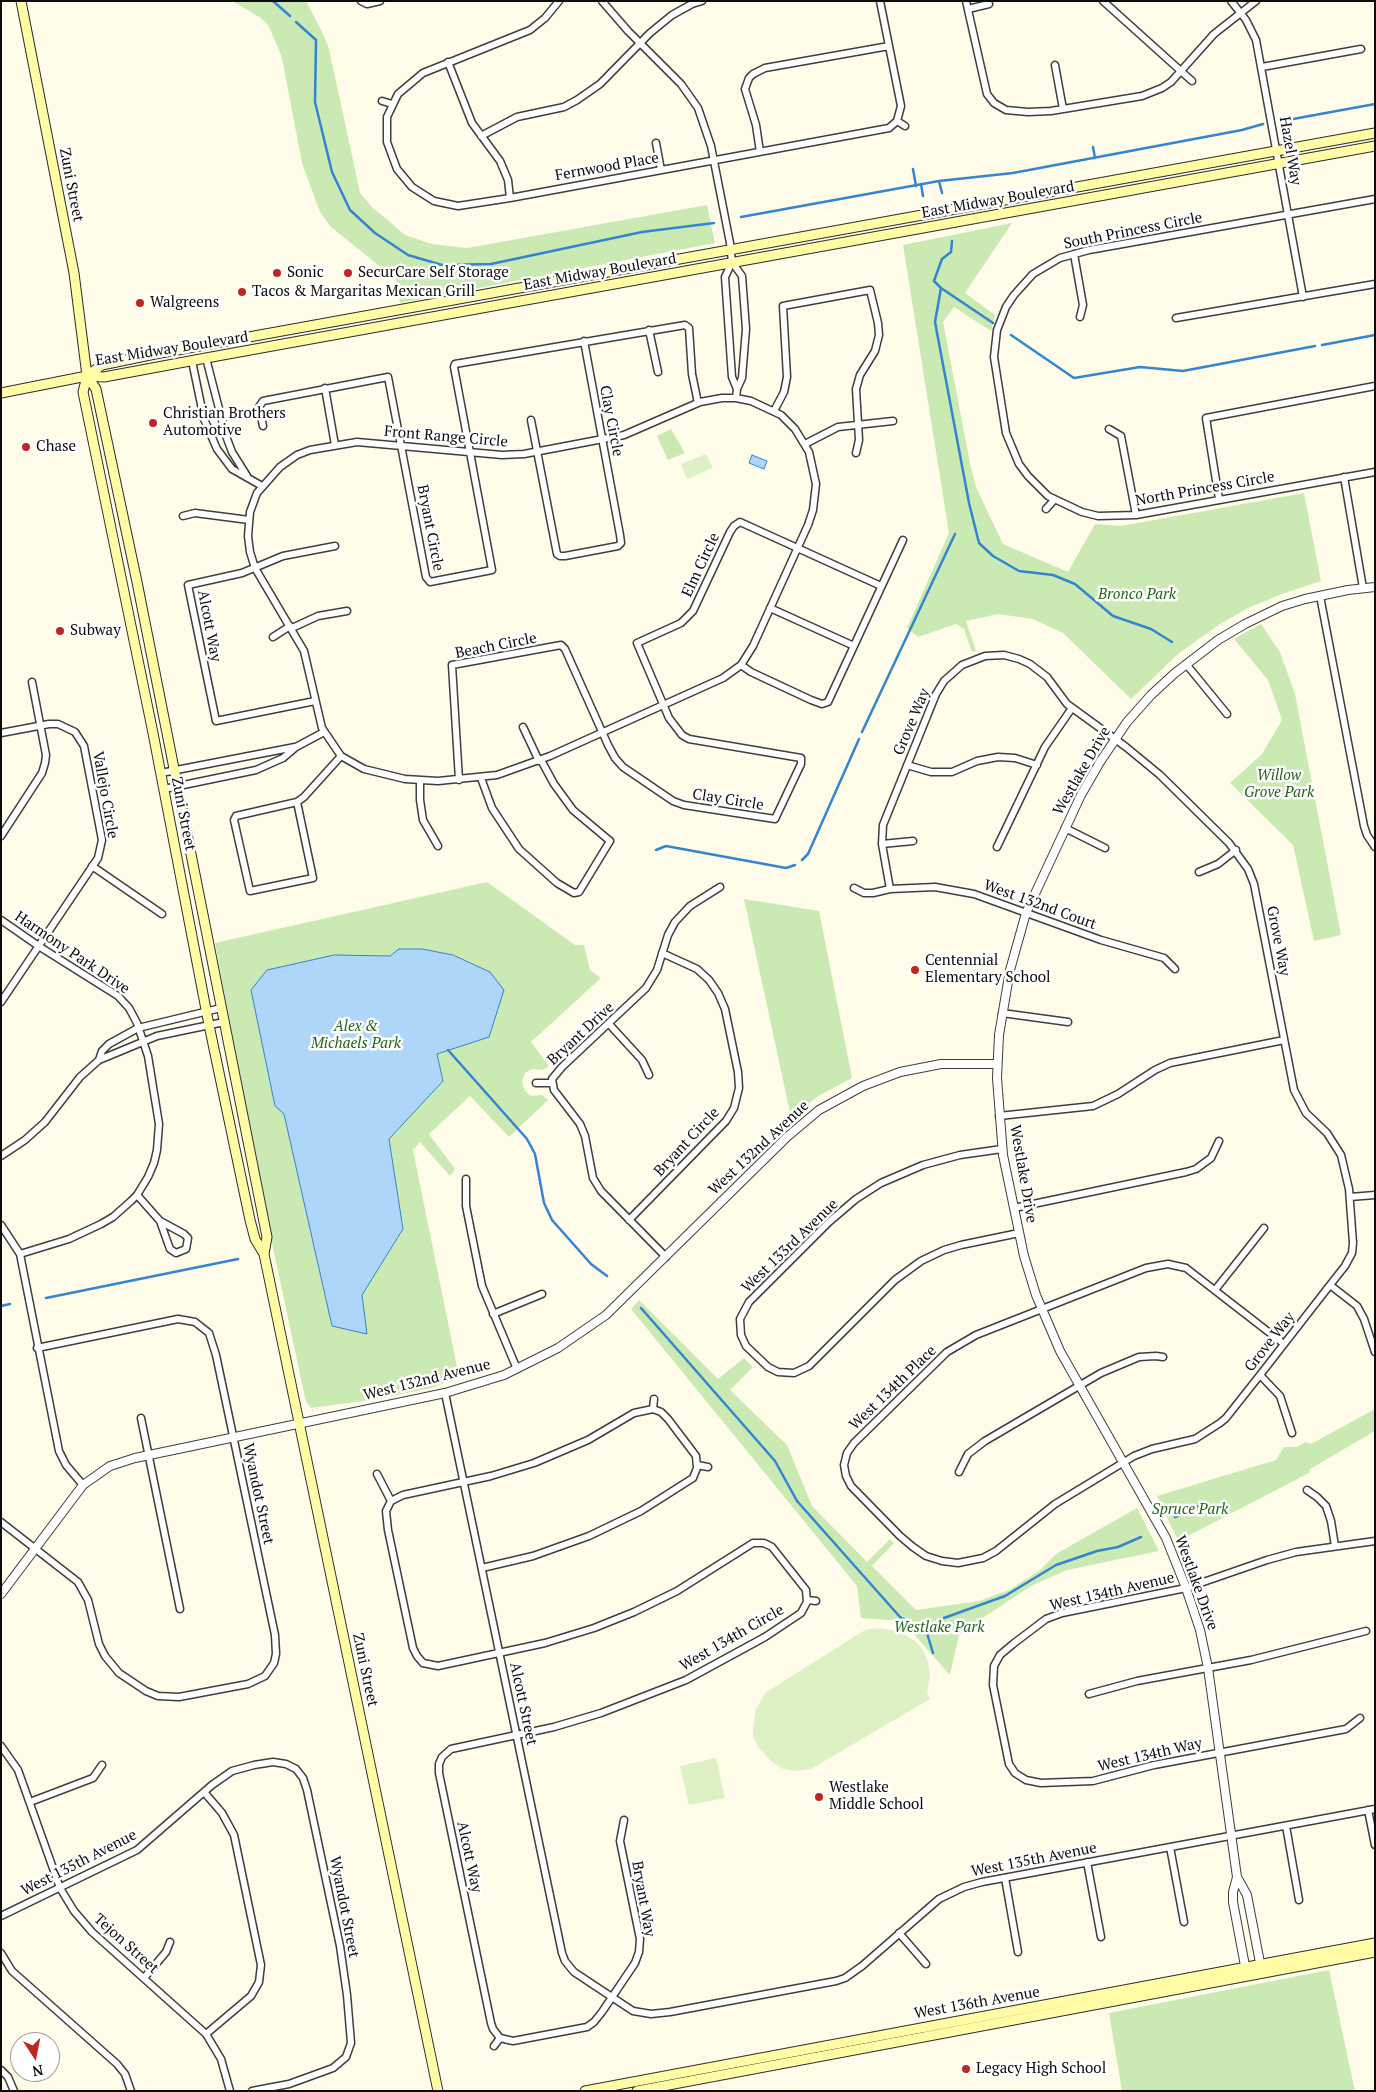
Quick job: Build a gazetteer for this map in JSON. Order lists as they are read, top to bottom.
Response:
{
  "streets": {
    "main road": ["Zuni Street", "East Midway Boulevard", "West 136th Avenue"],
    "street": [
      "Hazel Way",
      "Fernwood Place",
      "South Princess Circle",
      "Clay Circle",
      "Front Range Circle",
      "North Princess Circle",
      "Bryant Circle",
      "Elm Circle",
      "Alcott Way",
      "Beach Circle",
      "Grove Way",
      "Westlake Drive",
      "Vallejo Circle",
      "West 132nd Court",
      "Harmony Park Drive",
      "Bryant Drive",
      "West 132nd Avenue",
      "West 133rd Avenue",
      "West 134th Place",
      "Wyandot Street",
      "West 134th Avenue",
      "West 134th Circle",
      "Alcott Street",
      "West 134th Way",
      "West 135th Avenue",
      "Bryant Way",
      "Tejon Street"
    ]
  },
  "crossings": [
    ["Hazel Way", "East Midway Boulevard"],
    ["Hazel Way", "South Princess Circle"],
    ["Zuni Street", "East Midway Boulevard"],
    ["Zuni Street", "West 132nd Avenue"],
    ["South Princess Circle", "North Princess Circle"],
    ["Clay Circle", "Front Range Circle"],
    ["Clay Circle", "Elm Circle"],
    ["Clay Circle", "Beach Circle"],
    ["Front Range Circle", "Bryant Circle"],
    ["Front Range Circle", "Elm Circle"],
    ["Front Range Circle", "Alcott Way"],
    ["Front Range Circle", "Beach Circle"],
    ["Bryant Circle", "Bryant Drive"],
    ["Alcott Way", "Bryant Way"],
    ["Grove Way", "Westlake Drive"],
    ["Grove Way", "West 132nd Court"],
    ["Grove Way", "West 134th Place"],
    ["Westlake Drive", "West 132nd Court"],
    ["Westlake Drive", "West 132nd Avenue"],
    ["Westlake Drive", "West 133rd Avenue"],
    ["Westlake Drive", "West 134th Place"],
    ["Westlake Drive", "West 134th Avenue"],
    ["Westlake Drive", "West 134th Way"],
    ["Westlake Drive", "West 135th Avenue"],
    ["Westlake Drive", "West 136th Avenue"],
    ["Vallejo Circle", "Harmony Park Drive"],
    ["Bryant Drive", "West 132nd Avenue"],
    ["West 132nd Avenue", "Wyandot Street"],
    ["West 132nd Avenue", "Alcott Street"],
    ["Wyandot Street", "West 135th Avenue"],
    ["West 134th Avenue", "West 134th Way"],
    ["West 134th Circle", "Alcott Street"],
    ["Alcott Street", "West 135th Avenue"],
    ["Alcott Street", "Bryant Way"],
    ["West 135th Avenue", "Bryant Way"],
    ["West 135th Avenue", "Tejon Street"]
  ],
  "parks": [
    "Bronco Park",
    "Willow Grove Park",
    "Alex & Michaels Park",
    "Spruce Park",
    "Westlake Park"
  ],
  "places": [
    "Sonic",
    "SecurCare Self Storage",
    "Tacos & Margaritas Mexican Grill",
    "Walgreens",
    "Christian Brothers Automotive",
    "Chase",
    "Subway",
    "Centennial Elementary School",
    "Westlake Middle School",
    "Legacy High School"
  ],
  "north": "bottom"
}
